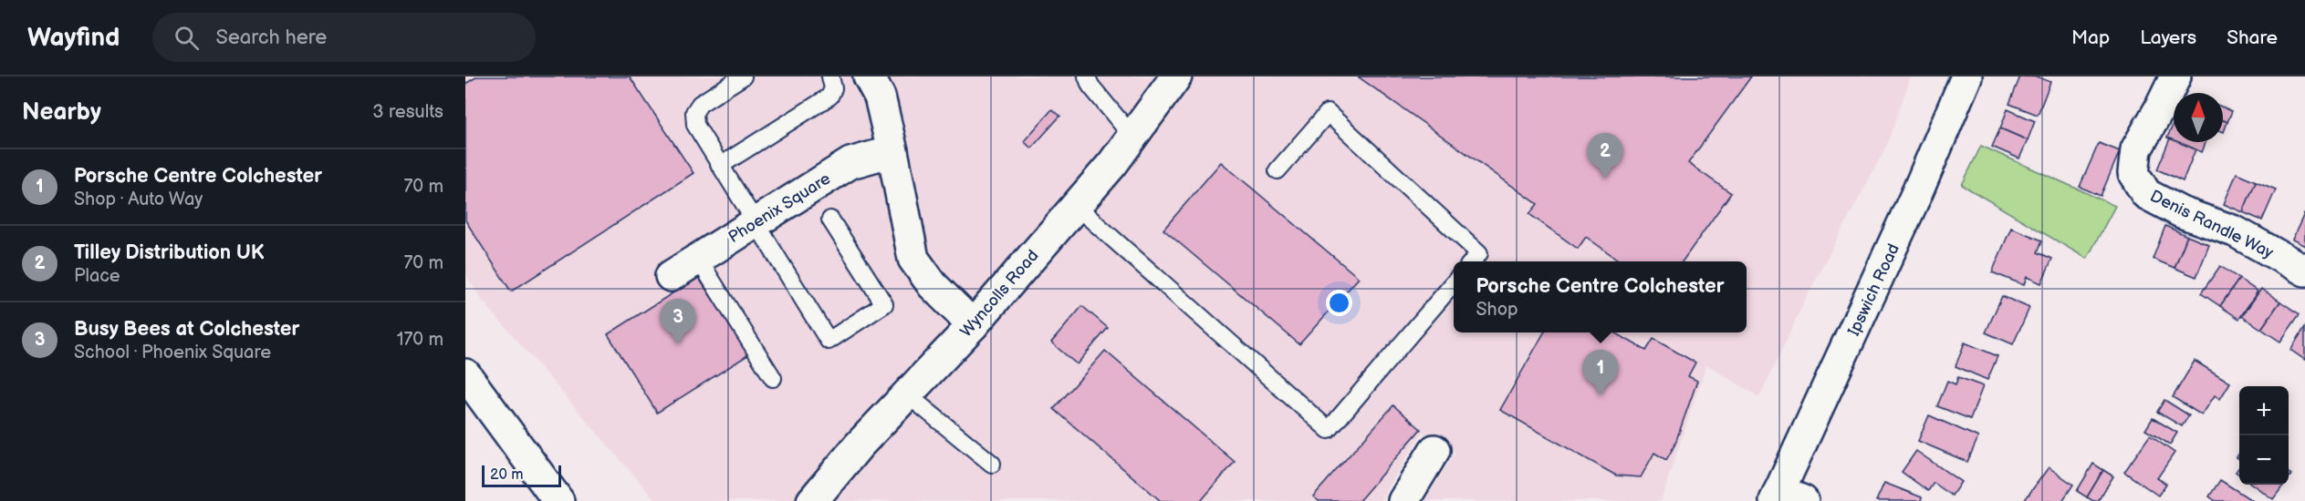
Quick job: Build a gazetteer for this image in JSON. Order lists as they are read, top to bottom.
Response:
{
  "streets": {
    "street": [
      "Phoenix Square",
      "Denis Randle Way",
      "Ipswich Road",
      "Wyncolls Road"
    ]
  },
  "scale_bar": "20 m",
  "north": "top",
  "page": {
    "header": "Wayfind",
    "search": "Search here",
    "nav": ["Map", "Layers", "Share"],
    "heading": ["Nearby", "3 results"],
    "pins": ["2", "3", "1"],
    "list": [
      {
        "mark": "1",
        "name": "Porsche Centre Colchester",
        "note": "Shop · Auto Way",
        "value": "70 m"
      },
      {
        "mark": "2",
        "name": "Tilley Distribution UK",
        "note": "Place",
        "value": "70 m"
      },
      {
        "mark": "3",
        "name": "Busy Bees at Colchester",
        "note": "School · Phoenix Square",
        "value": "170 m"
      }
    ],
    "popup": ["Porsche Centre Colchester", "Shop"],
    "map_buttons": ["+", "−"],
    "scale": "20 m"
  }
}
